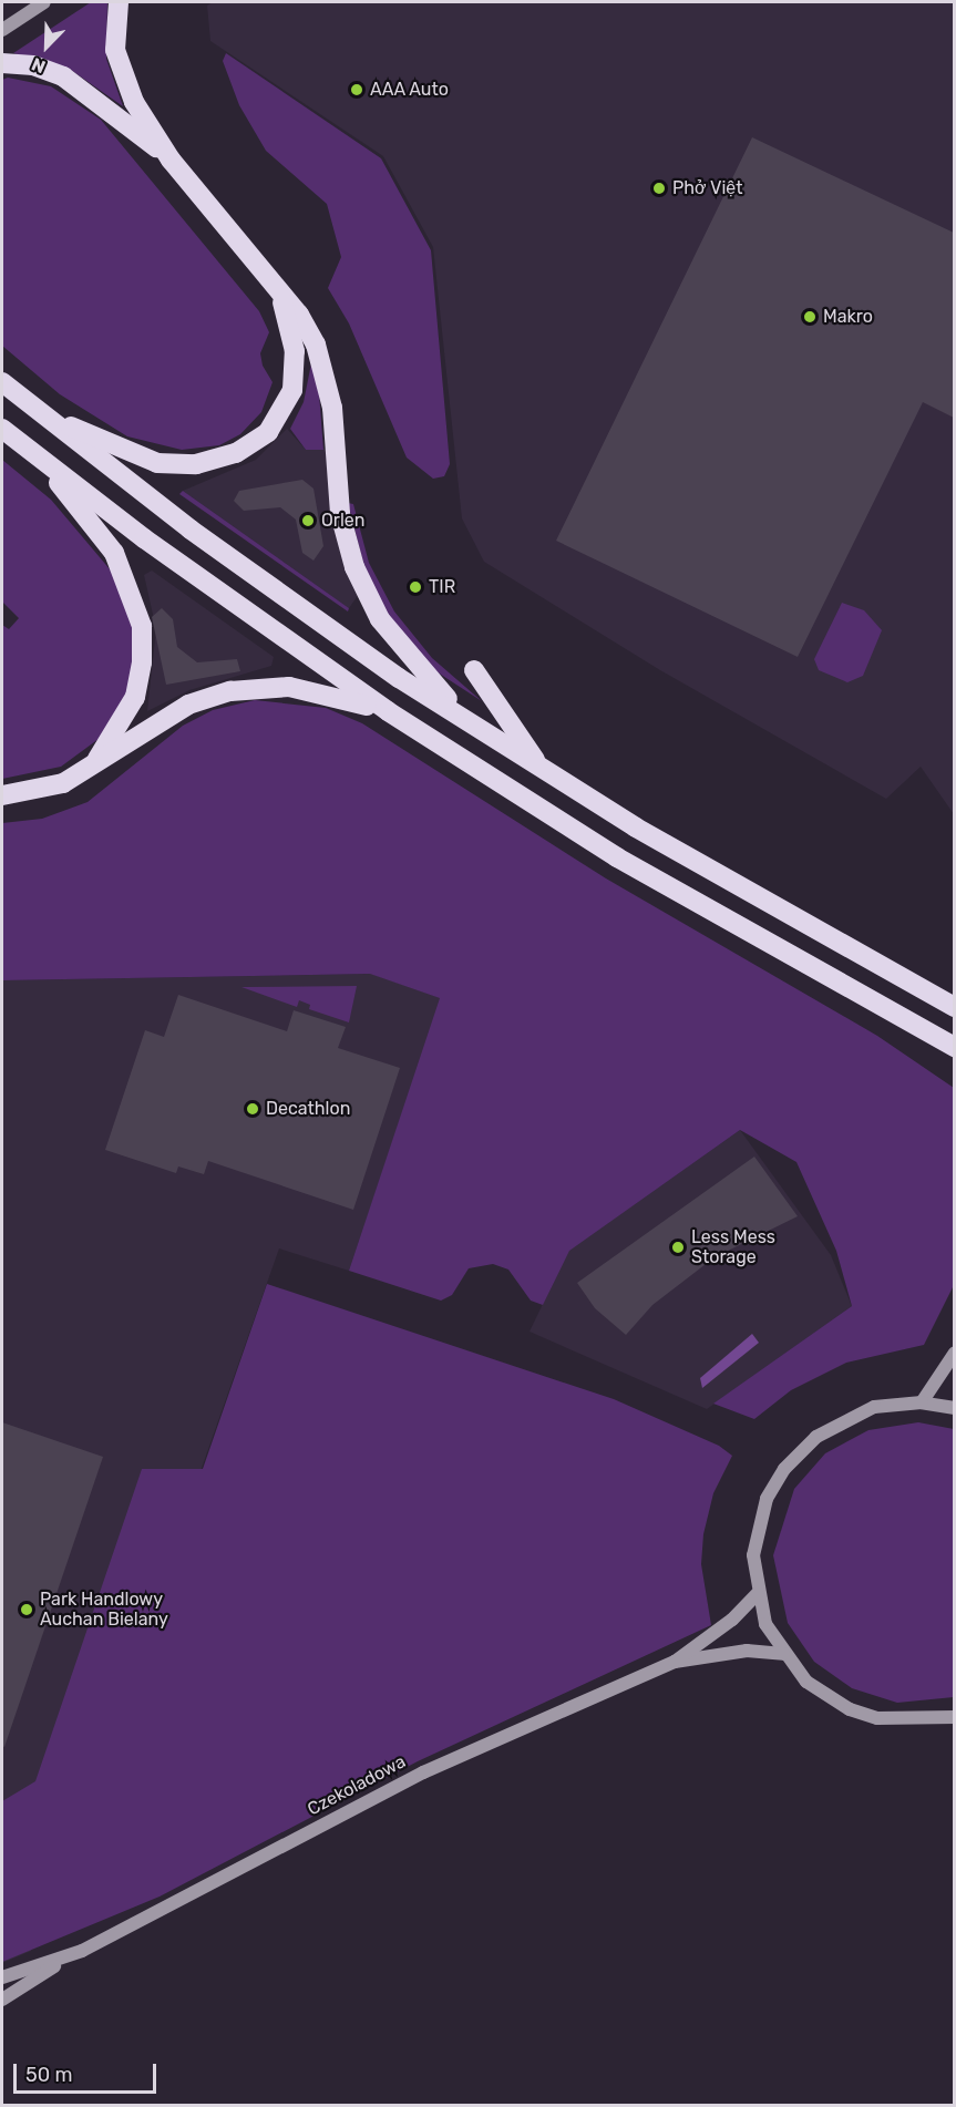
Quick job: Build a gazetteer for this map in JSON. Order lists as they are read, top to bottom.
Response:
{
  "streets": {
    "main road": ["Czekoladowa"]
  },
  "places": [
    "AAA Auto",
    "Phở Việt",
    "Makro",
    "Orlen",
    "TIR",
    "Decathlon",
    "Less Mess Storage",
    "Park Handlowy Auchan Bielany"
  ],
  "scale_bar": "50 m",
  "north": "bottom left"
}
